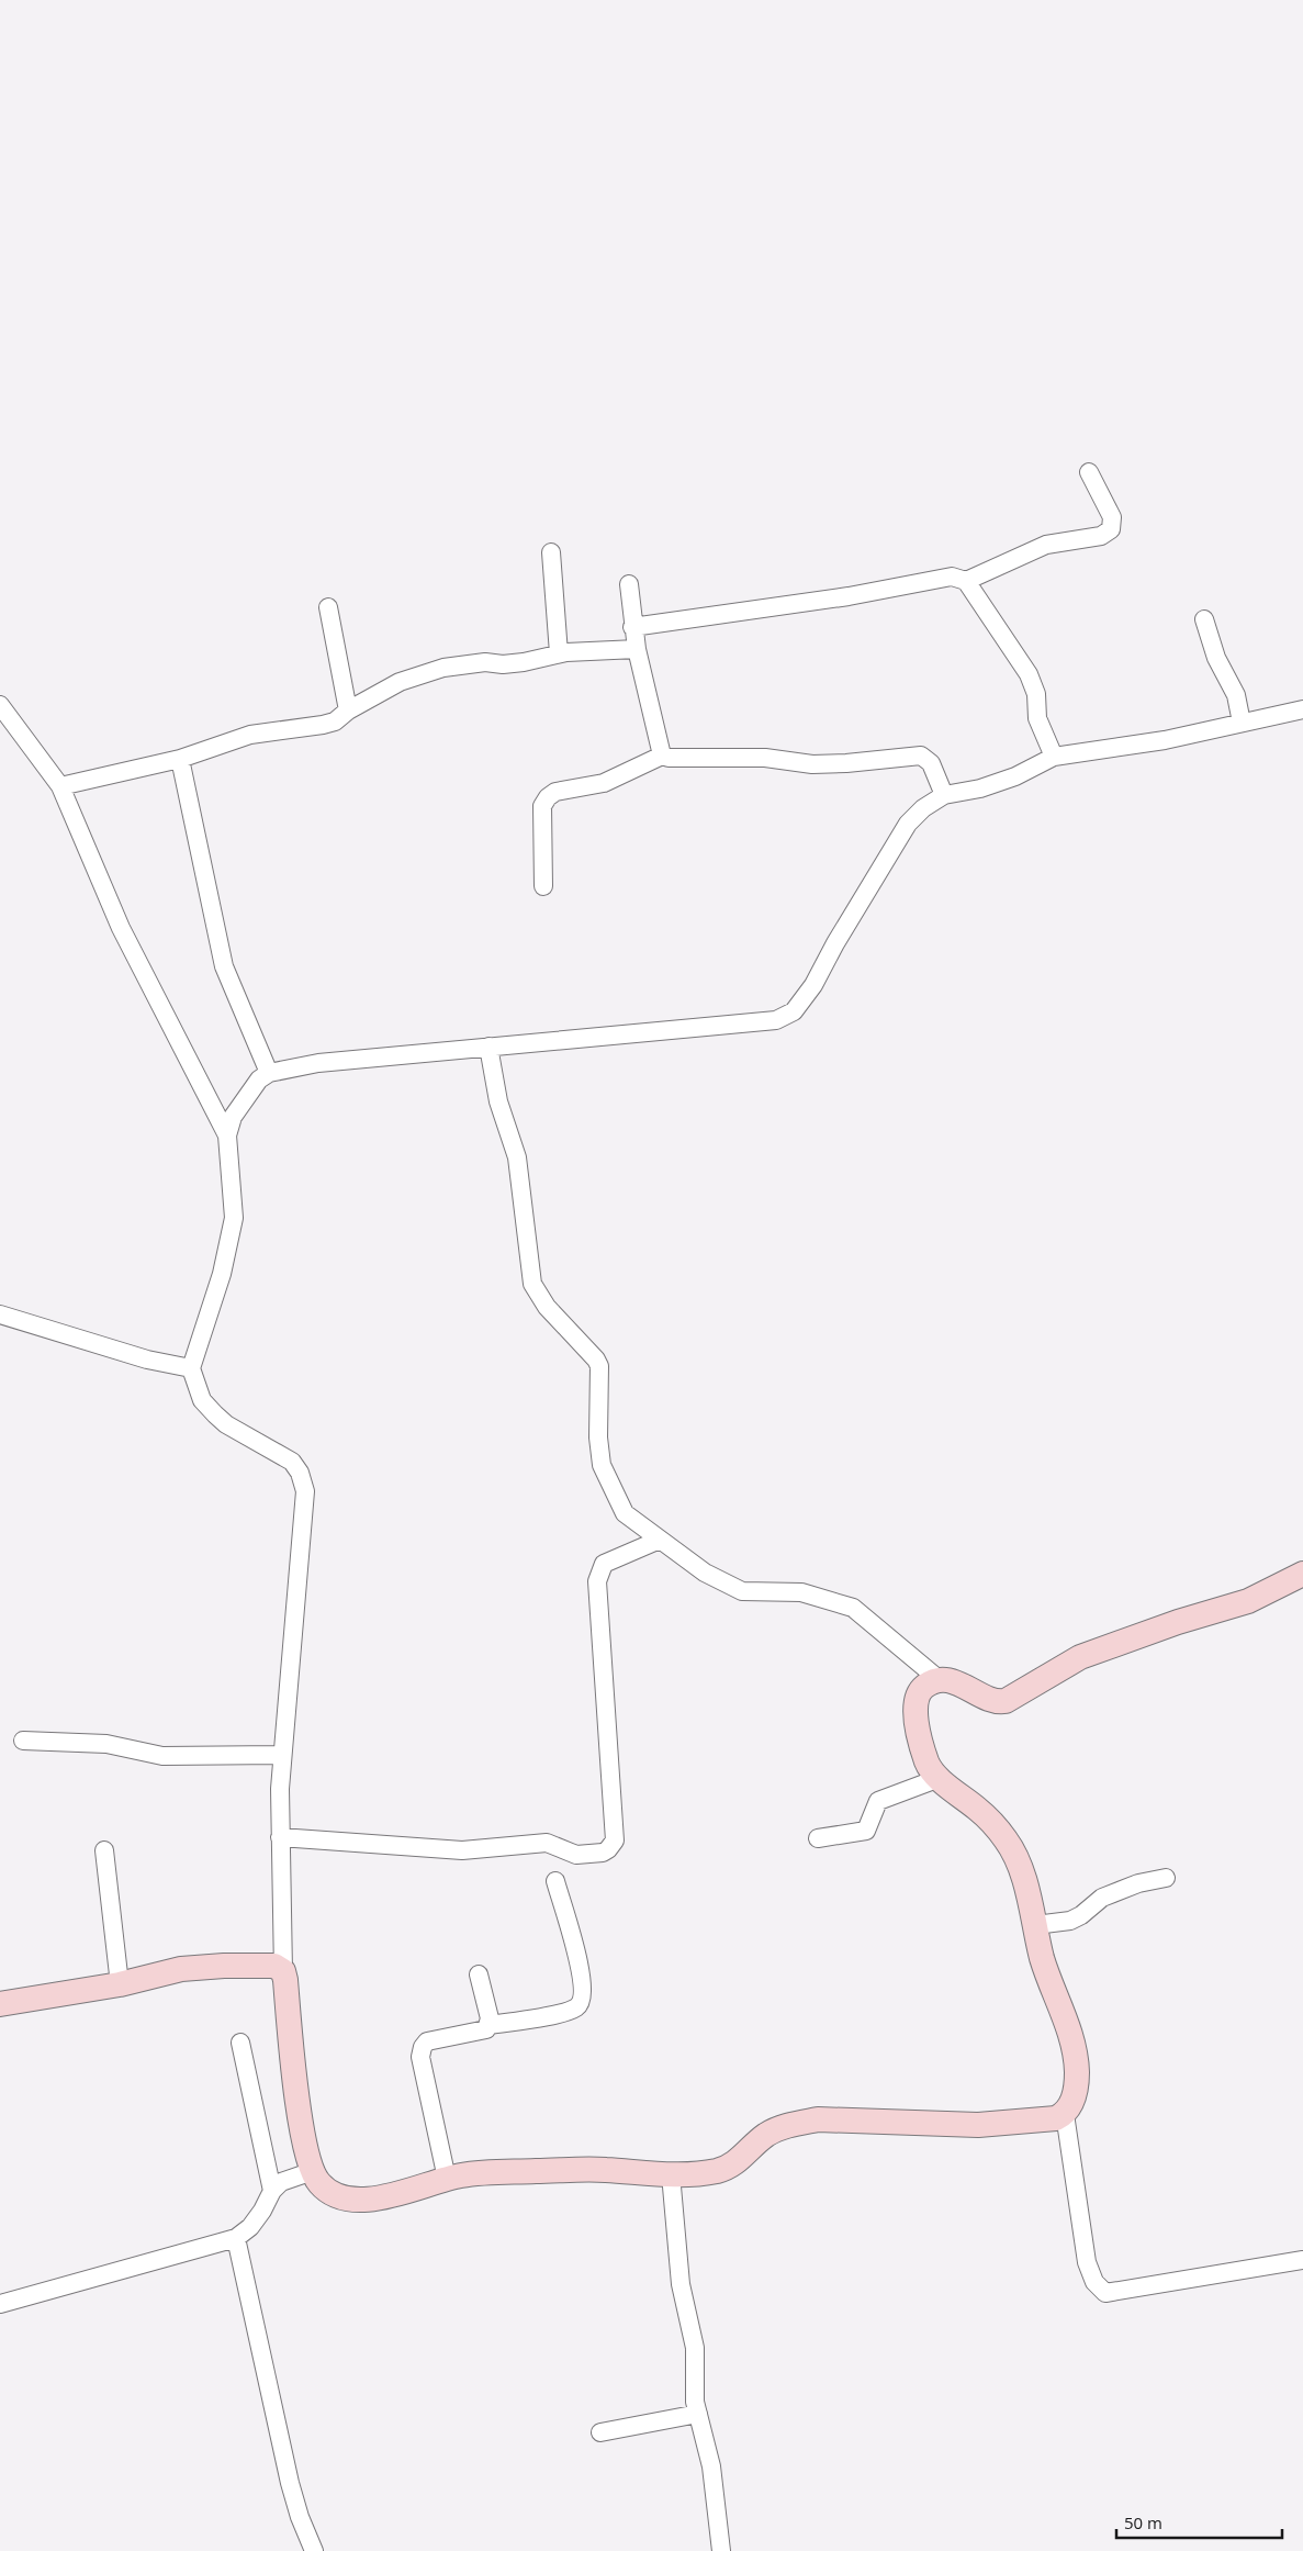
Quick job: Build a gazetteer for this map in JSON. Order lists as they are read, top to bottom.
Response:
{
  "scale_bar": "50 m"
}
